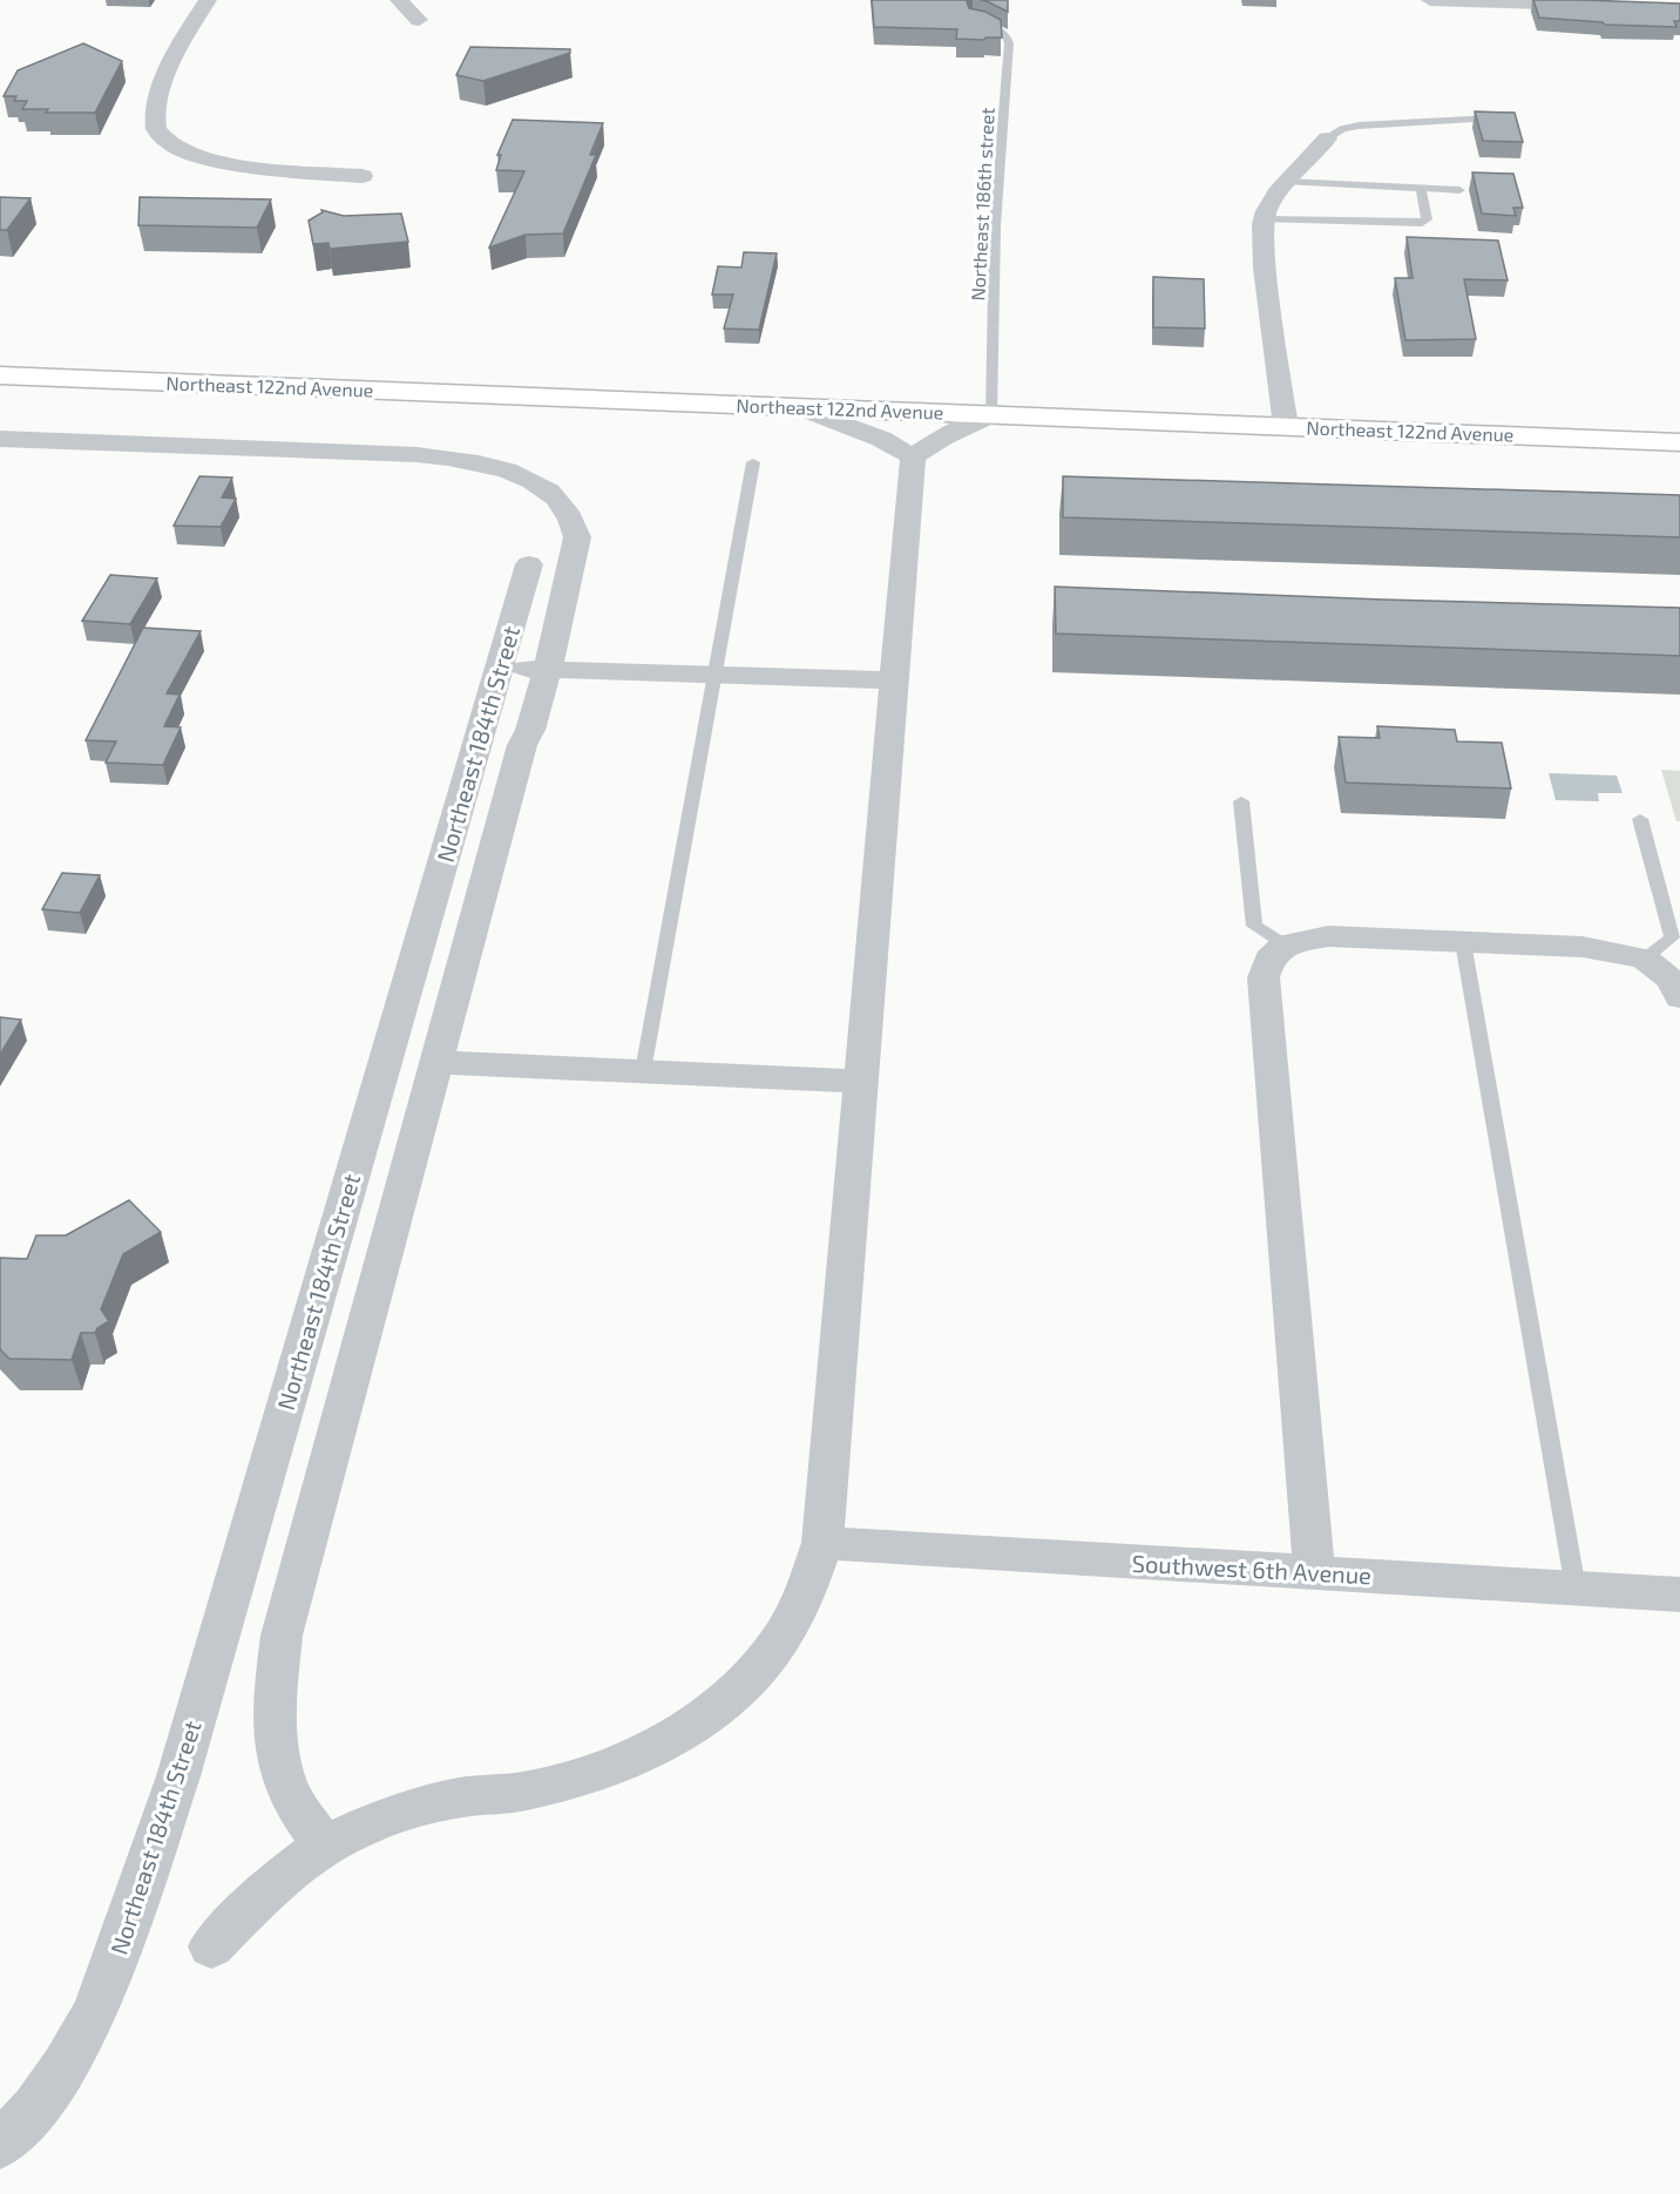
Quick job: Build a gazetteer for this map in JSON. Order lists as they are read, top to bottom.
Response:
{
  "streets": {
    "highway": ["Northeast 122nd Avenue"],
    "street": ["Northeast 184th Street", "Southwest 6th Avenue"],
    "lane": ["Northeast 186th street"]
  },
  "crossings": [
    ["Northeast 186th street", "Northeast 122nd Avenue"]
  ]
}
